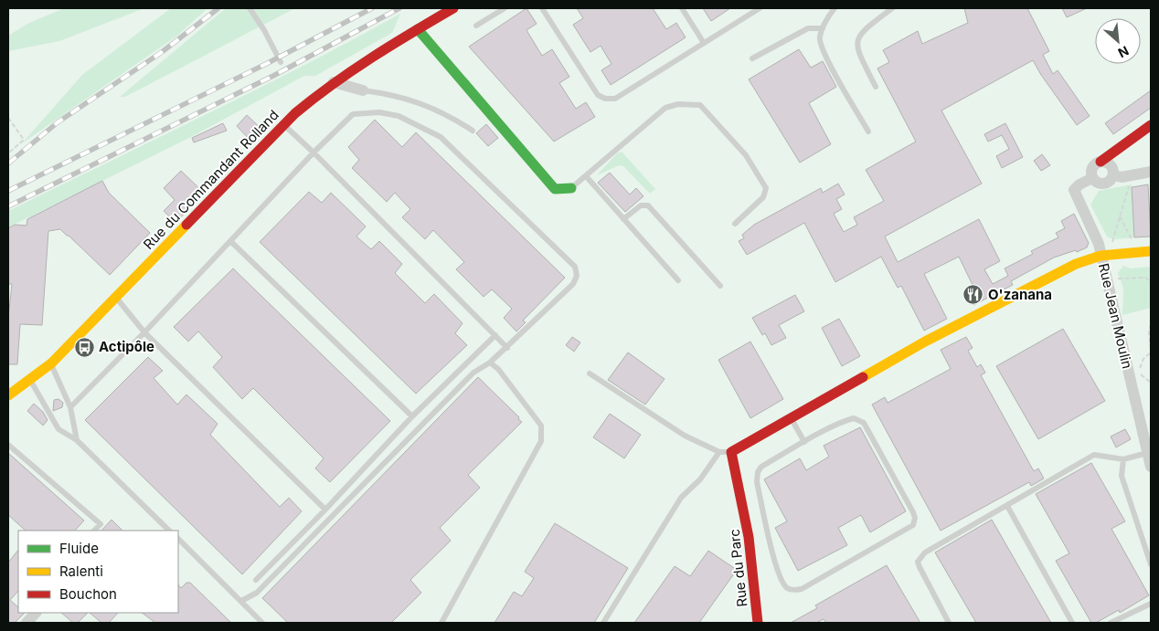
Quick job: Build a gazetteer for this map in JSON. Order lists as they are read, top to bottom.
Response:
{
  "streets": {
    "street": ["Rue du Commandant Rolland", "Rue Jean Moulin", "Rue du Parc"]
  },
  "places": {
    "restaurant": ["O'zanana"],
    "bus stop": ["Actipôle"]
  },
  "legend": ["Fluide", "Ralenti", "Bouchon"],
  "north": "bottom right"
}
